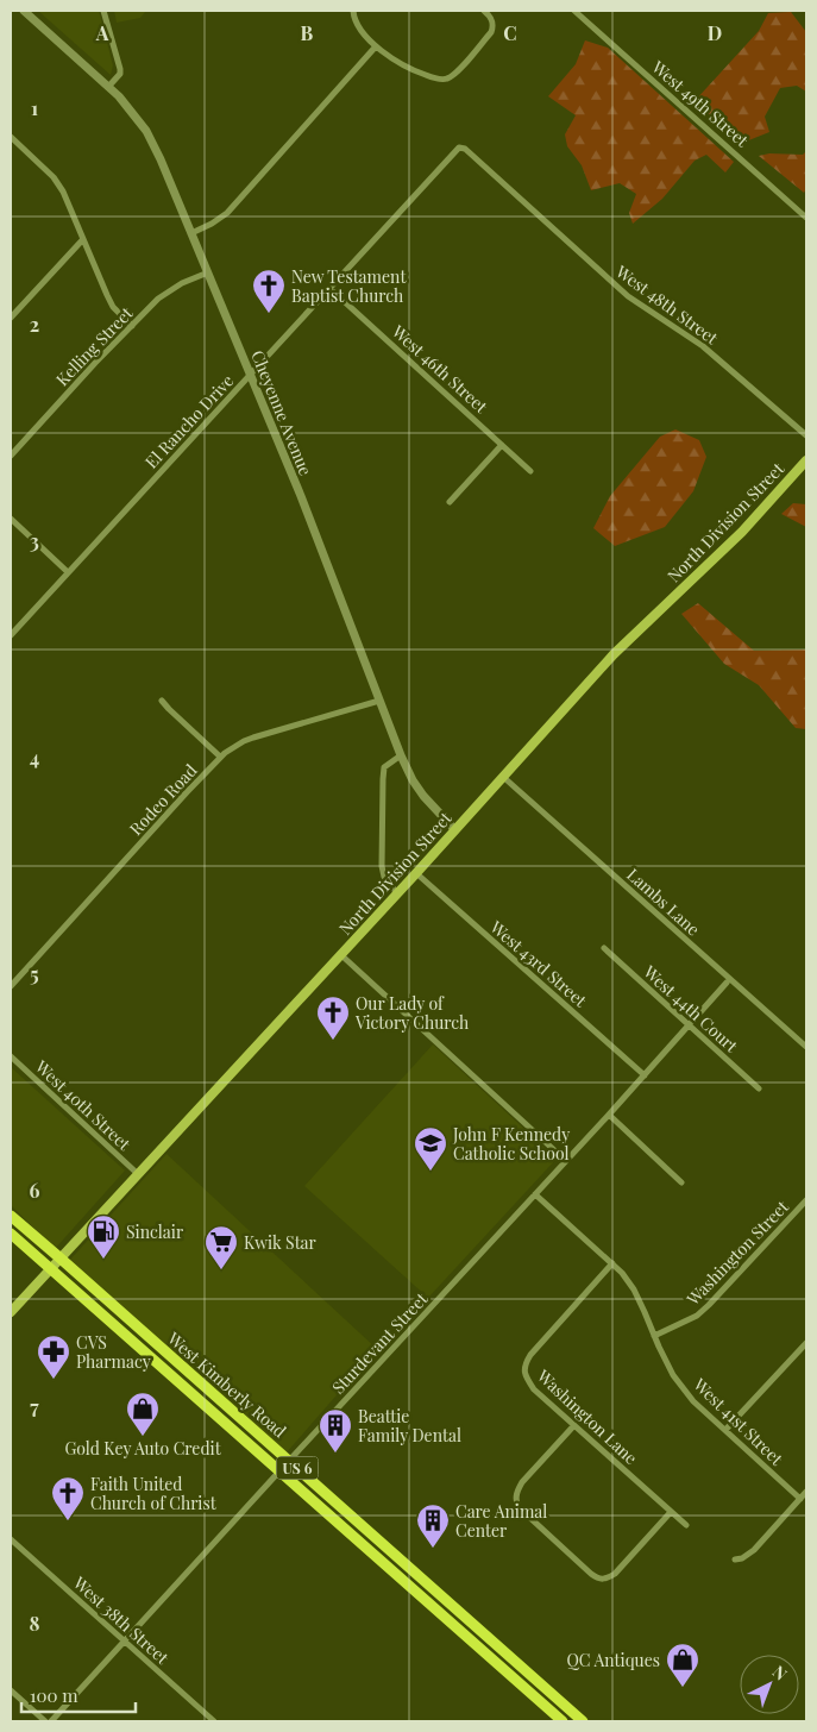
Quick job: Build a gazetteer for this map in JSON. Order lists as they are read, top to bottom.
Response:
{
  "streets": {
    "main road": ["North Division Street", "West Kimberly Road", "US 6"],
    "street": [
      "West 49th Street",
      "West 48th Street",
      "Kelling Street",
      "West 46th Street",
      "Cheyenne Avenue",
      "El Rancho Drive",
      "Rodeo Road",
      "Lambs Lane",
      "West 43rd Street",
      "West 44th Court",
      "West 40th Street",
      "Washington Street",
      "Sturdevant Street",
      "Washington Lane",
      "West 41st Street",
      "West 38th Street"
    ]
  },
  "crossings": [
    ["West 48th Street", "El Rancho Drive"],
    ["Kelling Street", "Cheyenne Avenue"],
    ["West 46th Street", "El Rancho Drive"],
    ["Cheyenne Avenue", "El Rancho Drive"],
    ["Cheyenne Avenue", "North Division Street"],
    ["Cheyenne Avenue", "Rodeo Road"],
    ["North Division Street", "Lambs Lane"],
    ["North Division Street", "West 43rd Street"],
    ["North Division Street", "West 40th Street"],
    ["North Division Street", "West Kimberly Road"],
    ["West 43rd Street", "Sturdevant Street"],
    ["West 44th Court", "Sturdevant Street"],
    ["Washington Street", "West 41st Street"],
    ["Sturdevant Street", "West Kimberly Road"],
    ["Sturdevant Street", "West 41st Street"],
    ["Sturdevant Street", "West 38th Street"],
    ["Washington Lane", "West 41st Street"]
  ],
  "places": {
    "church": ["New Testament Baptist Church", "Our Lady of Victory Church", "Faith United Church of Christ"],
    "school or university": ["John F Kennedy Catholic School"],
    "fuel station": ["Sinclair"],
    "supermarket": ["Kwik Star"],
    "pharmacy": ["CVS Pharmacy"],
    "shop": ["Gold Key Auto Credit", "QC Antiques"],
    "building": ["Beattie Family Dental", "Care Animal Center"]
  },
  "scale_bar": "100 m",
  "north": "top right",
  "grid": {
    "columns": [
      "A",
      "B",
      "C",
      "D"
    ],
    "rows": [
      "1",
      "2",
      "3",
      "4",
      "5",
      "6",
      "7",
      "8"
    ]
  }
}
